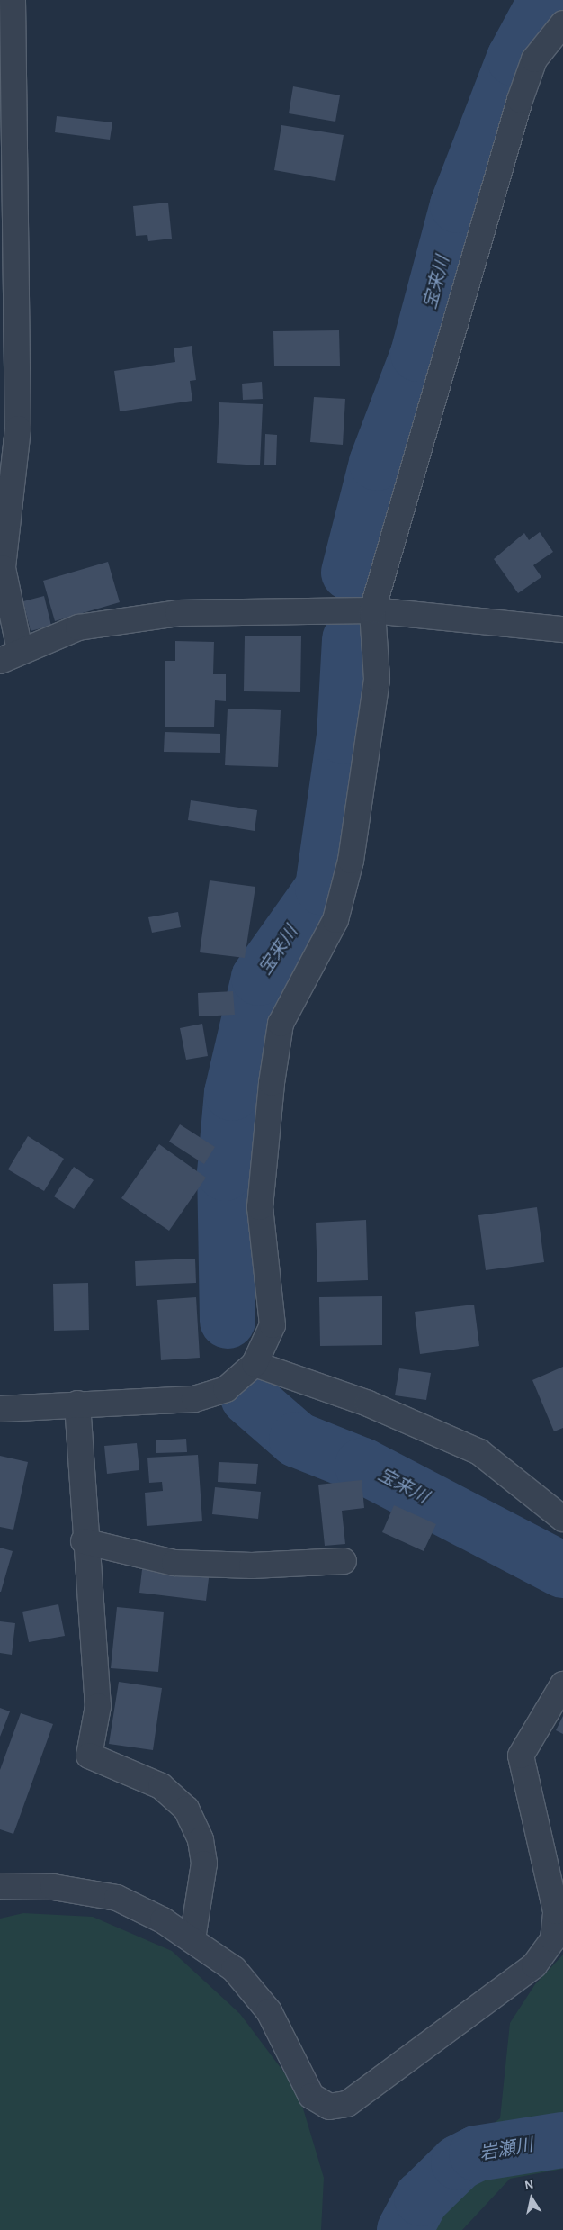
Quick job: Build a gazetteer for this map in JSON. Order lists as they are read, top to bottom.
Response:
{
  "water": ["宝来川", "岩瀬川"],
  "north": "top"
}
